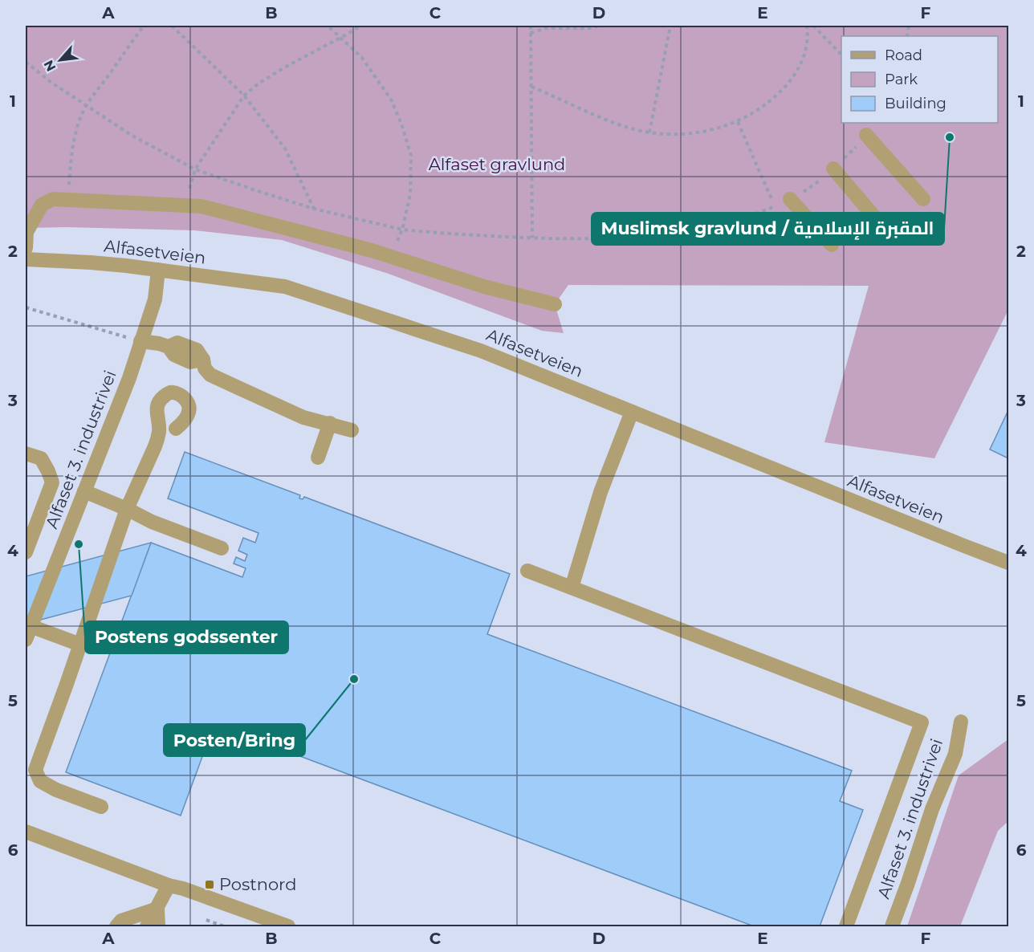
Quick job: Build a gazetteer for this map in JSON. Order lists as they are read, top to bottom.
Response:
{
  "streets": {
    "street": ["Alfasetveien", "Alfaset 3. industrivei"]
  },
  "crossings": [
    ["Alfasetveien", "Alfaset 3. industrivei"]
  ],
  "parks": ["Alfaset gravlund"],
  "places": {
    "other": ["Muslimsk gravlund / المقبرة الإسلامية", "Postens godssenter", "Posten/Bring"],
    "transit": ["Postnord"]
  },
  "legend": ["Road", "Park", "Building"],
  "north": "bottom left",
  "grid": {
    "columns": [
      "A",
      "B",
      "C",
      "D",
      "E",
      "F"
    ],
    "rows": [
      "1",
      "2",
      "3",
      "4",
      "5",
      "6"
    ]
  }
}
